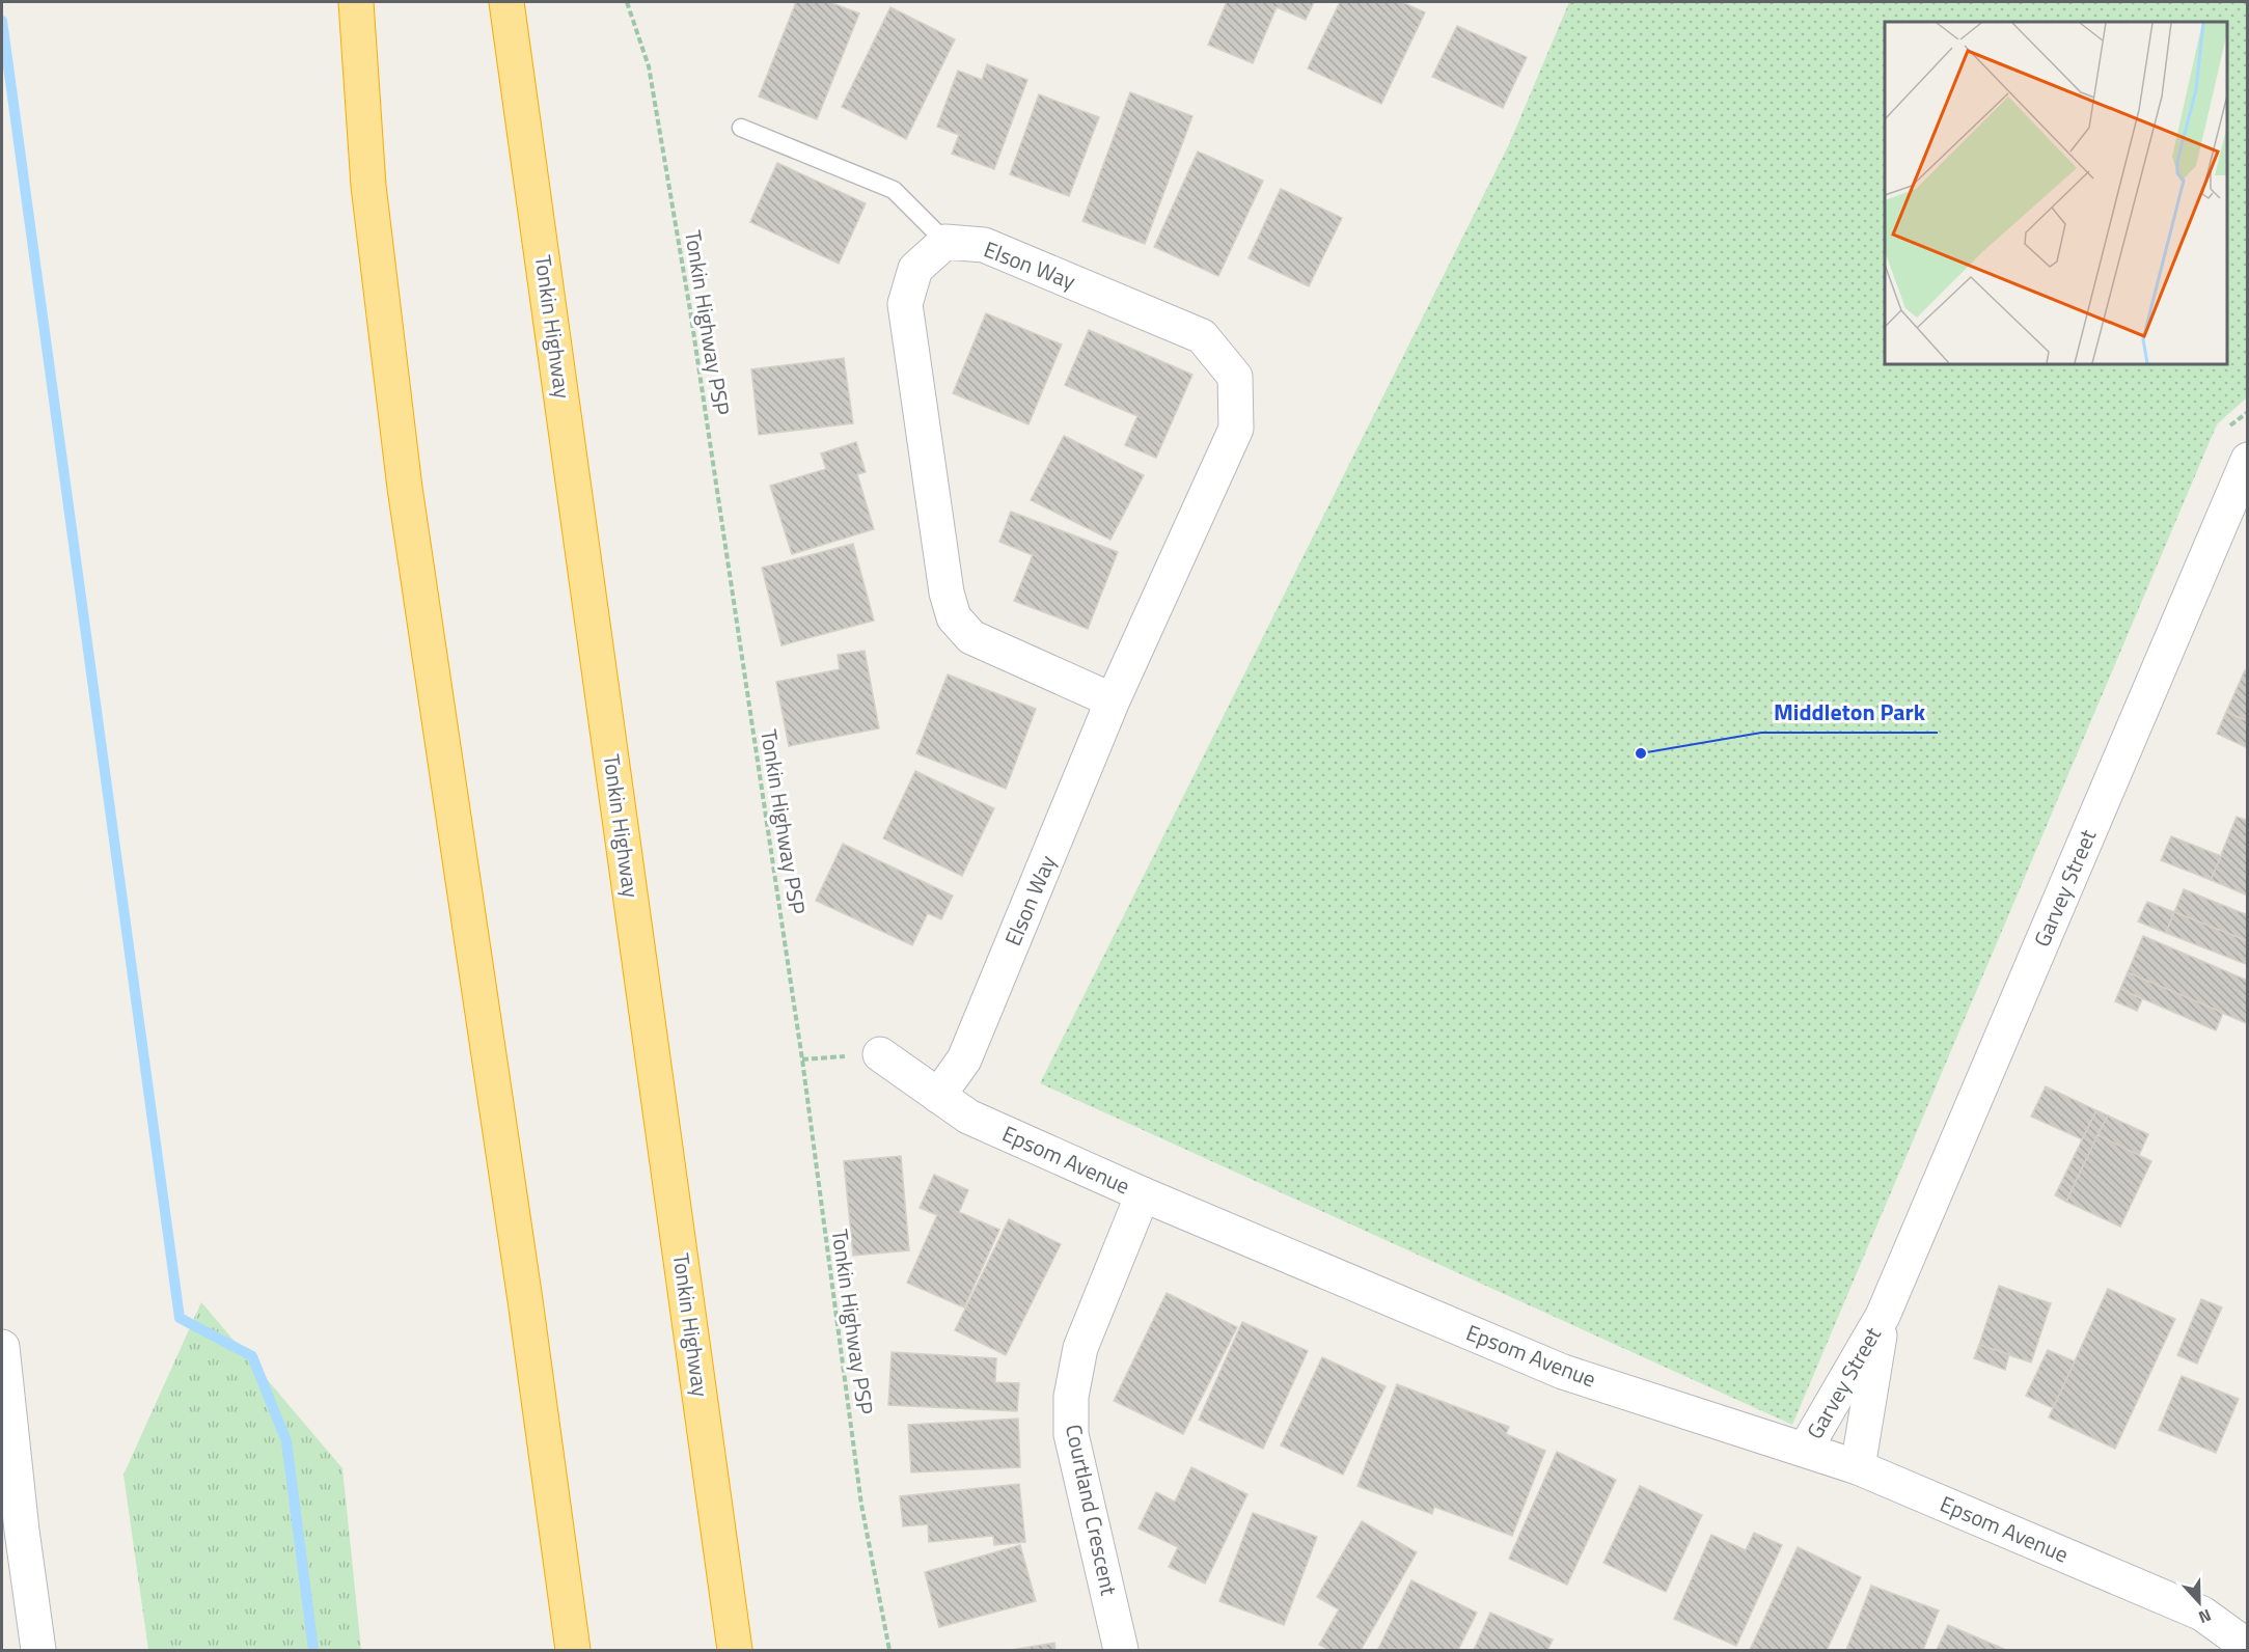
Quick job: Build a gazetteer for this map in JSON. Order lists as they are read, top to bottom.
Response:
{
  "streets": {
    "highway": ["Tonkin Highway"],
    "street": [
      "Elson Way",
      "Garvey Street",
      "Epsom Avenue",
      "Courtland Crescent"
    ],
    "path": ["Tonkin Highway PSP"]
  },
  "crossings": [
    ["Elson Way", "Epsom Avenue"],
    ["Garvey Street", "Epsom Avenue"],
    ["Epsom Avenue", "Courtland Crescent"]
  ],
  "places": ["Middleton Park"],
  "north": "bottom"
}
